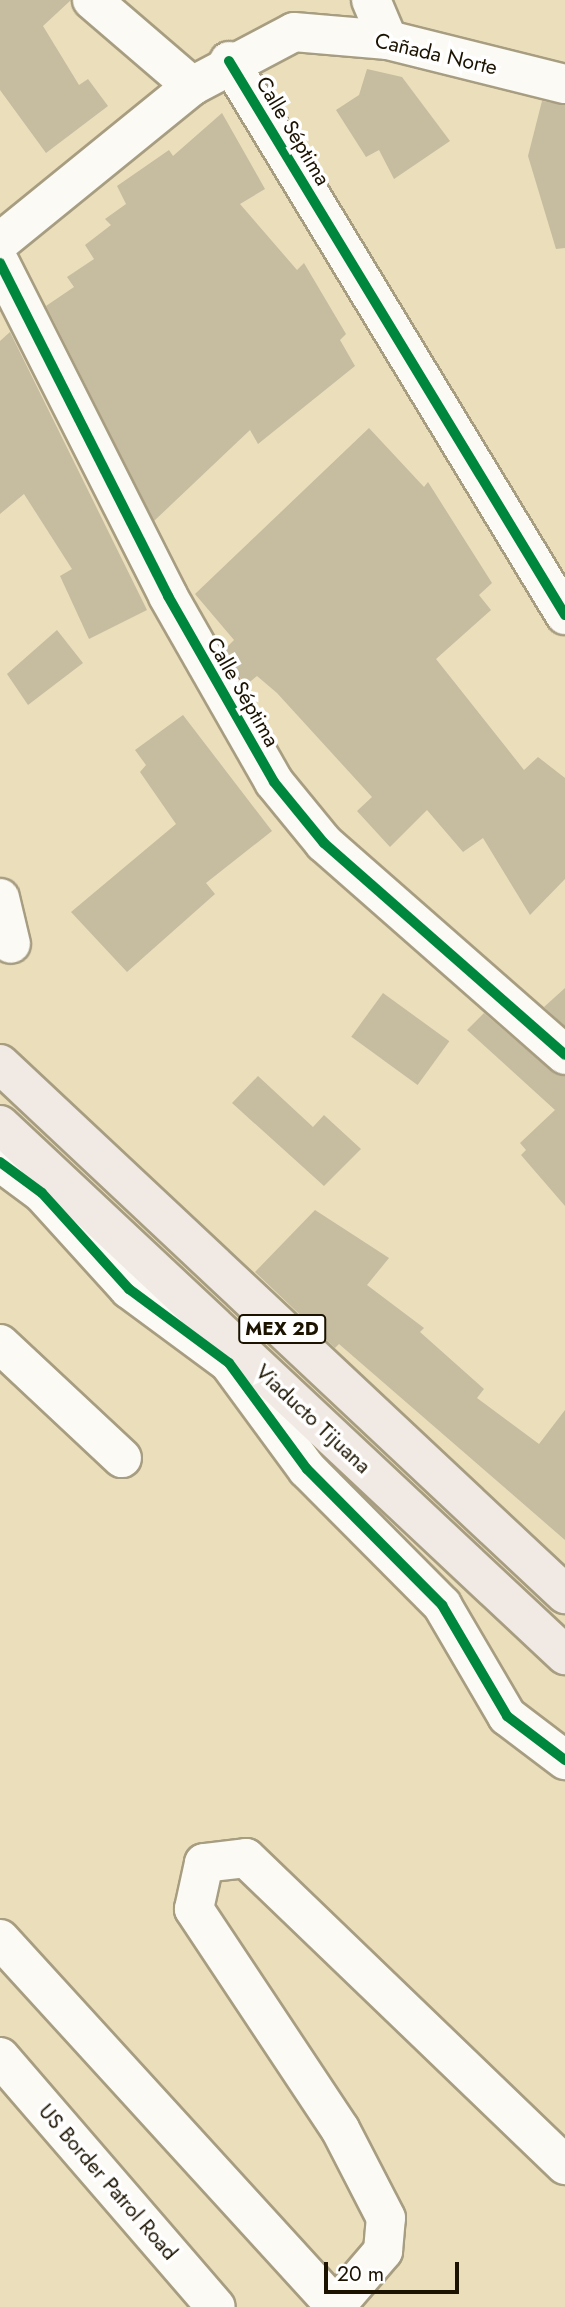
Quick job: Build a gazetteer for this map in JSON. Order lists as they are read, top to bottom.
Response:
{
  "streets": {
    "highway": ["MEX 2D", "Viaducto Tijuana"],
    "street": ["Cañada Norte", "Calle Séptima", "US Border Patrol Road"]
  },
  "crossings": [
    ["Cañada Norte", "Calle Séptima"]
  ],
  "scale_bar": "20 m"
}
